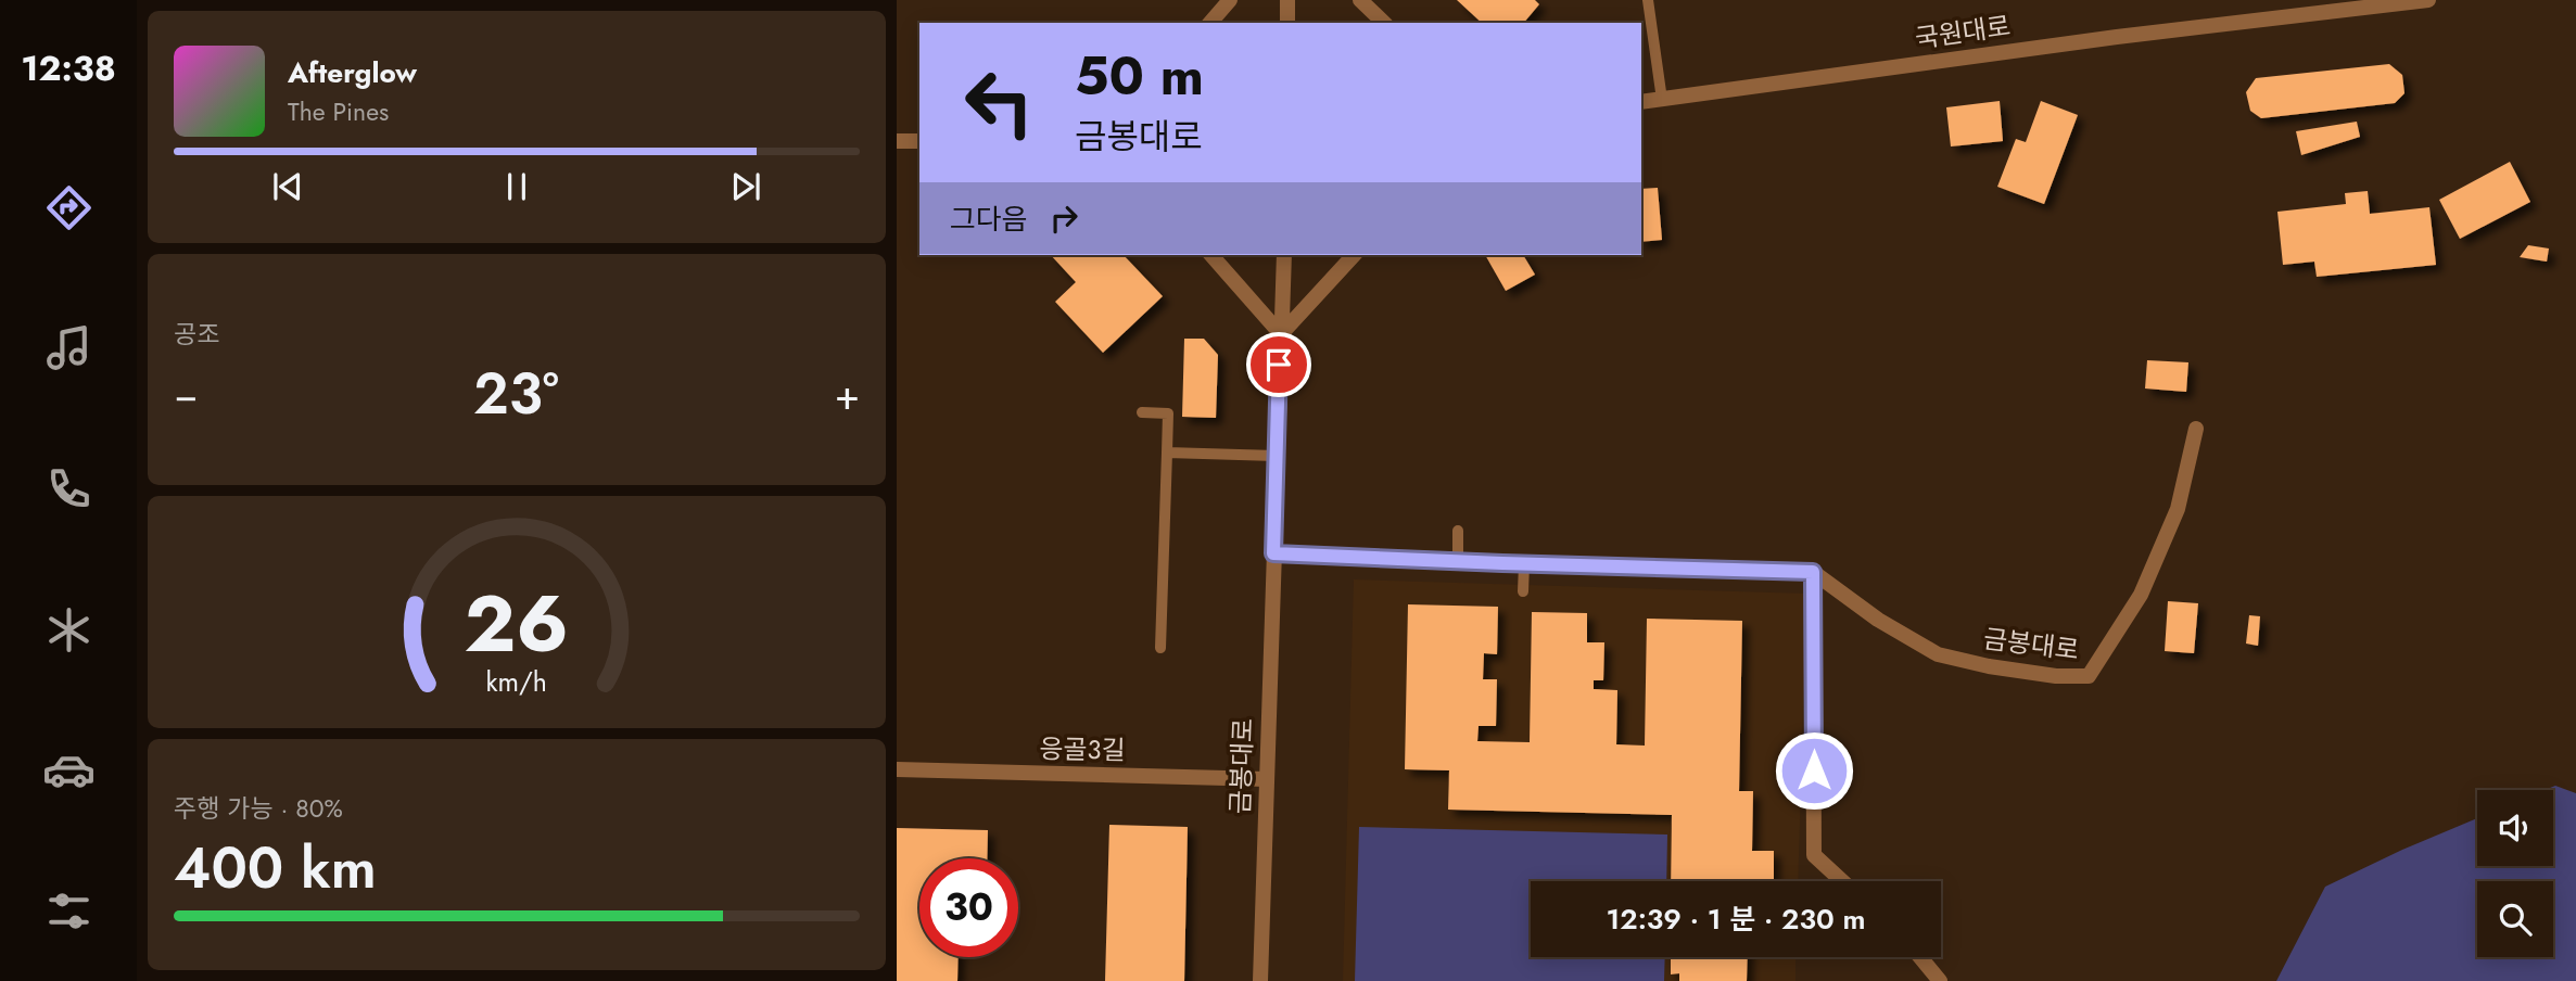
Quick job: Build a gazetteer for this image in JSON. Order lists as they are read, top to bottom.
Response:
{
  "streets": {
    "street": ["국원대로", "금봉대로", "응골3길"]
  },
  "crossings": [
    ["금봉대로", "응골3길"]
  ],
  "page": {
    "tabs": "12:38",
    "turn": ["50 m", "금봉대로"],
    "song": ["Afterglow", "The Pines"],
    "then": "그다음",
    "tile": [
      "공조",
      ["주행 가능 · 80%", "400 km"]
    ],
    "heat": ["−", "23°", "+"],
    "limit": "30",
    "trip": "12:39 · 1 분 · 230 m",
    "gauge": ["26", "km/h"]
  }
}
